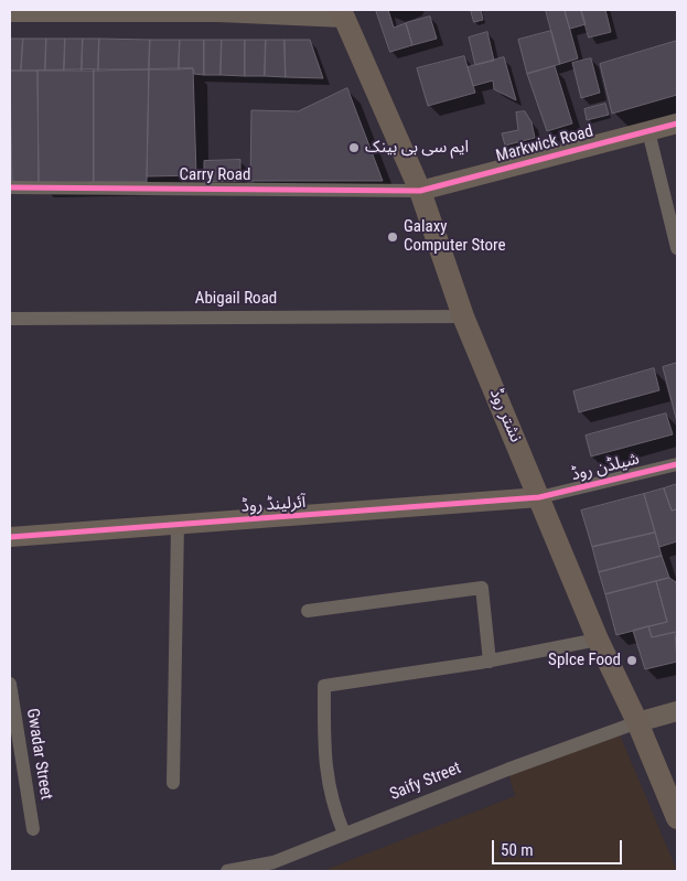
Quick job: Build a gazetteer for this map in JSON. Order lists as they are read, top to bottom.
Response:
{
  "streets": {
    "main road": ["نشتر روڈ"],
    "street": [
      "Markwick Road",
      "Carry Road",
      "Abigail Road",
      "شیلڈن روڈ",
      "آئرلینڈ روڈ",
      "Gwadar Street",
      "Saify Street"
    ]
  },
  "crossings": [
    ["Markwick Road", "Carry Road"],
    ["Markwick Road", "نشتر روڈ"],
    ["Carry Road", "نشتر روڈ"],
    ["Abigail Road", "نشتر روڈ"],
    ["نشتر روڈ", "شیلڈن روڈ"],
    ["نشتر روڈ", "آئرلینڈ روڈ"],
    ["نشتر روڈ", "Saify Street"],
    ["شیلڈن روڈ", "آئرلینڈ روڈ"]
  ],
  "places": ["ایم سی بی بینک", "Galaxy Computer Store", "SpIce Food"],
  "scale_bar": "50 m"
}
